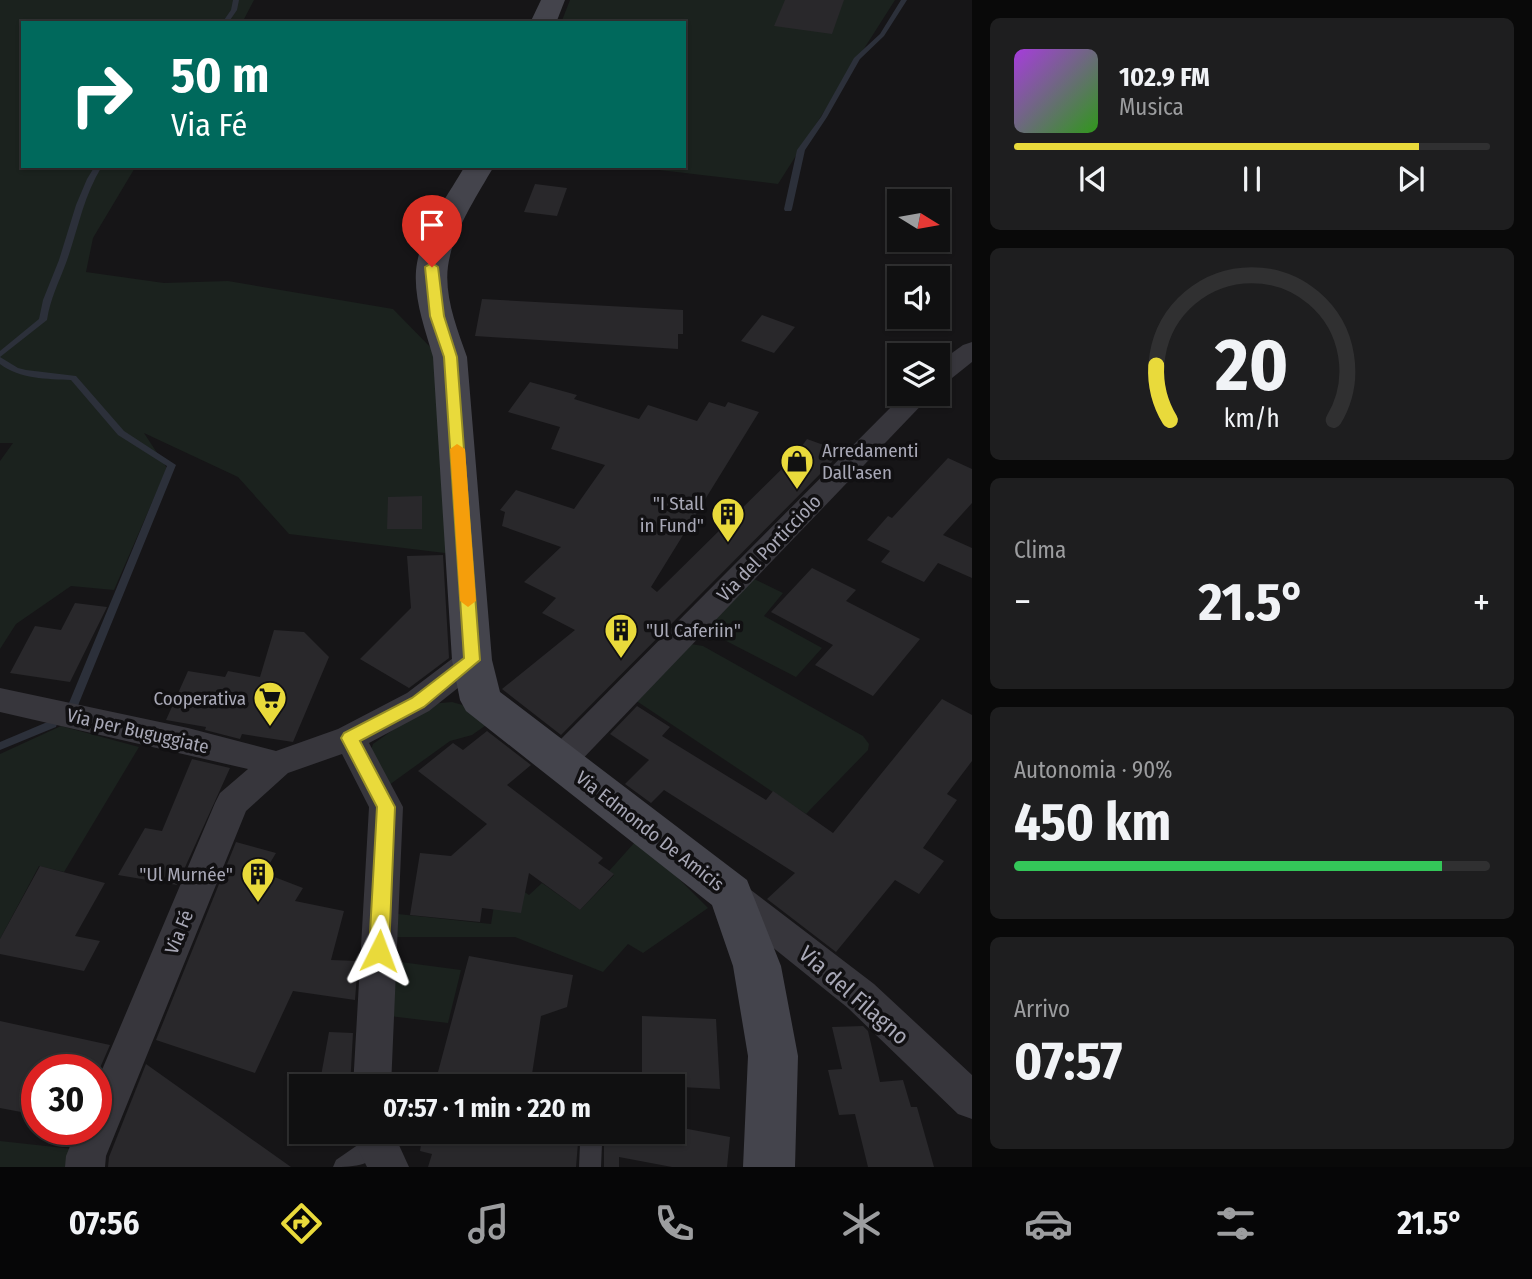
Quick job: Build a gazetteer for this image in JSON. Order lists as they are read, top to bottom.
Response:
{
  "streets": {
    "street": [
      "Via del Porticciolo",
      "Via per Buguggiate",
      "Via Edmondo De Amicis",
      "Via Fé",
      "Via del Filagno"
    ]
  },
  "crossings": [
    ["Via del Porticciolo", "Via Edmondo De Amicis"],
    ["Via per Buguggiate", "Via Fé"],
    ["Via Edmondo De Amicis", "Via Fé"],
    ["Via Edmondo De Amicis", "Via del Filagno"]
  ],
  "places": {
    "shop": ["Arredamenti Dall'asen"],
    "building": ["\"I Stall in Fund\"", "\"Ul Caferiin\"", "\"Ul Murnée\""],
    "supermarket": ["Cooperativa"]
  },
  "north": "right",
  "page": {
    "turn": ["50 m", "Via Fé"],
    "song": ["102.9 FM", "Musica"],
    "tile": [
      "Clima",
      ["Autonomia · 90%", "450 km"],
      ["Arrivo", "07:57"]
    ],
    "heat": ["−", "21.5°", "+"],
    "limit": "30",
    "trip": "07:57 · 1 min · 220 m",
    "tabs": ["07:56", "21.5°"],
    "gauge": ["20", "km/h"]
  }
}
